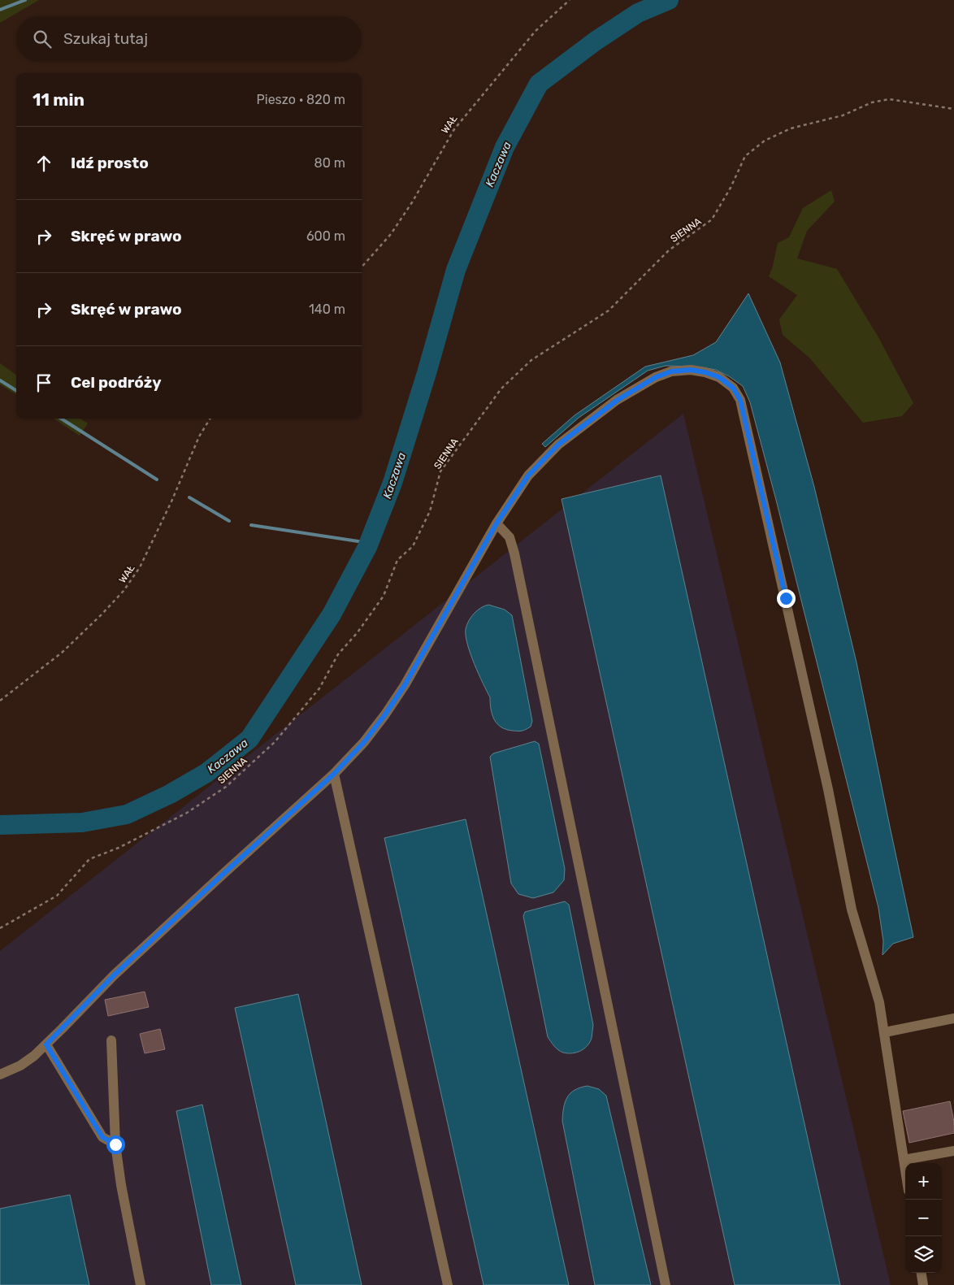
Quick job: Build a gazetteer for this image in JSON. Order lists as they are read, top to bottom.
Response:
{
  "streets": {
    "path": ["WAŁ", "SIENNA"]
  },
  "water": ["Kaczawa"],
  "page": {
    "search": "Szukaj tutaj",
    "heading": ["11 min", "Pieszo · 820 m"],
    "list": [
      ["Idź prosto", "80 m"],
      ["Skręć w prawo", "600 m"],
      ["Skręć w prawo", "140 m"],
      "Cel podróży"
    ],
    "map_buttons": ["+", "−"]
  }
}
